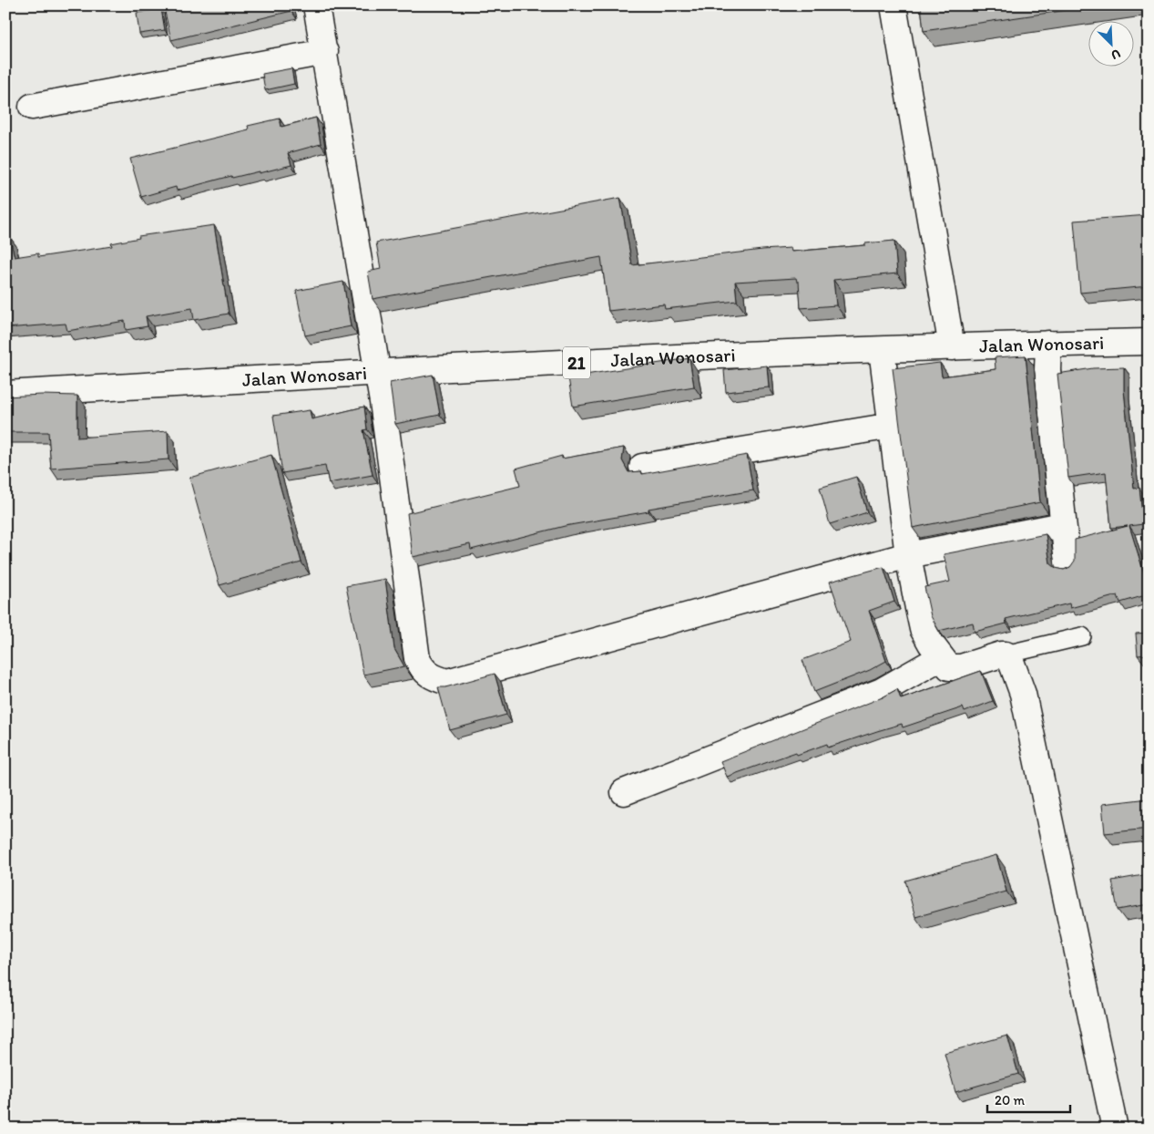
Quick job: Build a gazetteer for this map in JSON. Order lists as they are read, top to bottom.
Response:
{
  "streets": {
    "main road": ["Jalan Wonosari", "21"]
  },
  "scale_bar": "20 m",
  "north": "bottom right"
}
